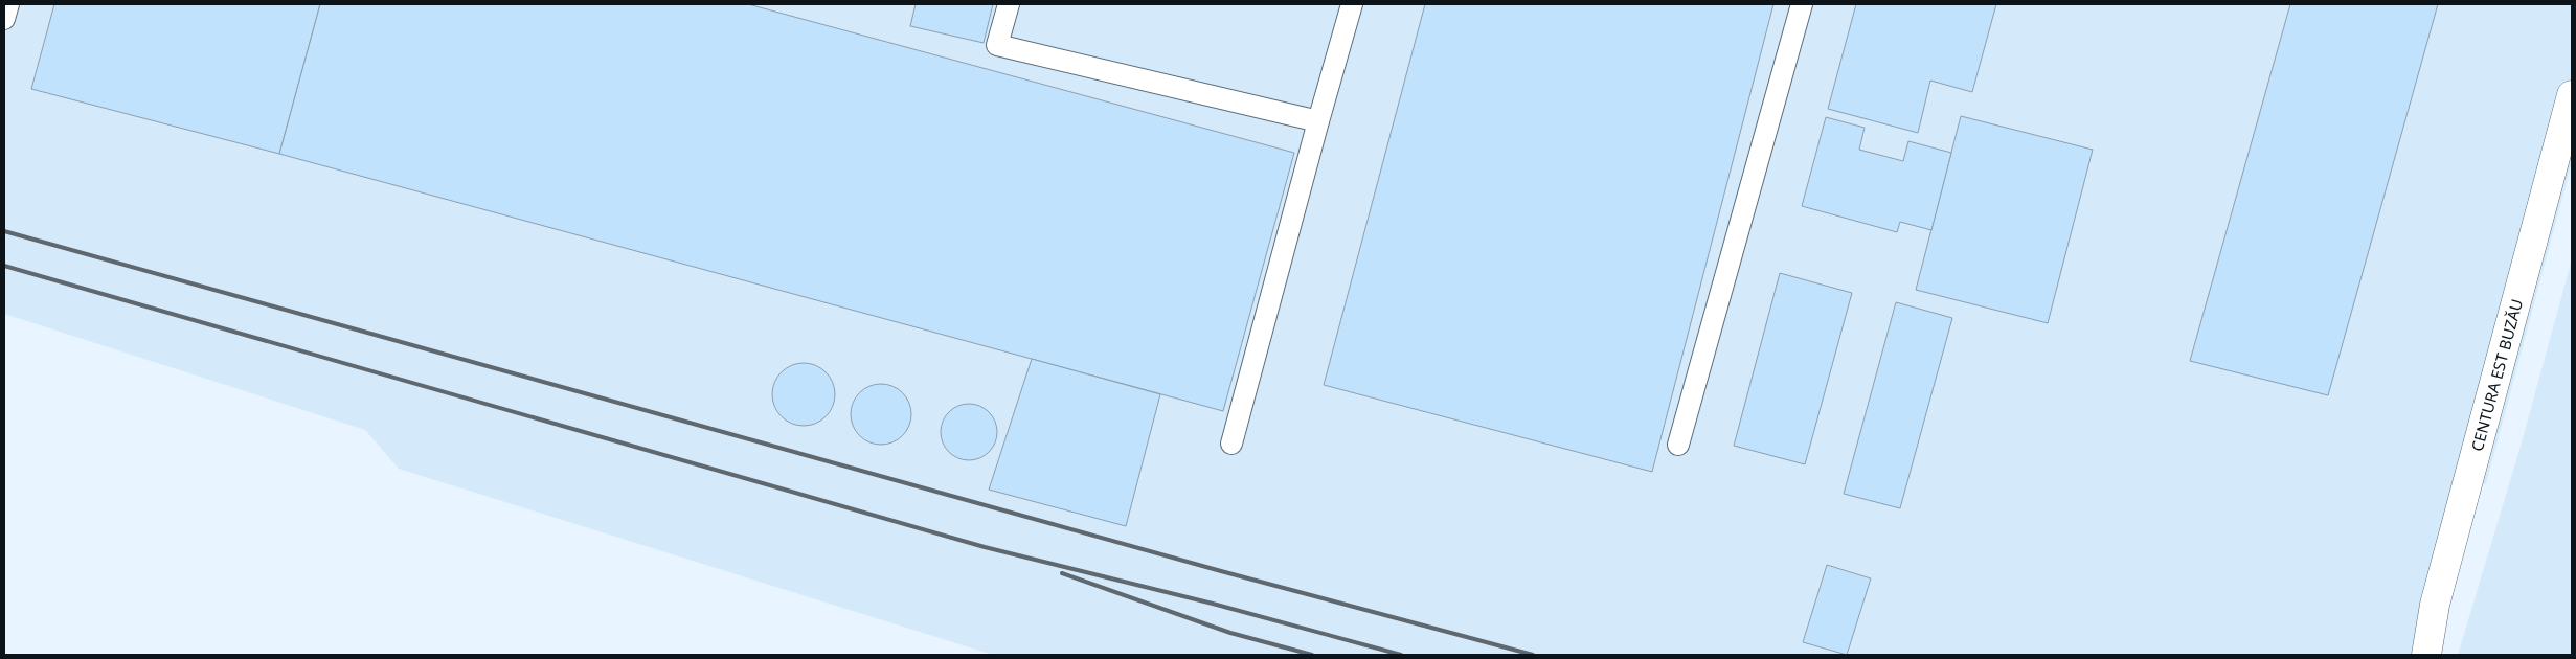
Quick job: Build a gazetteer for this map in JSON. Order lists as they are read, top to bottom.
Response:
{
  "streets": {
    "main road": ["CENTURA EST BUZĂU"]
  }
}
